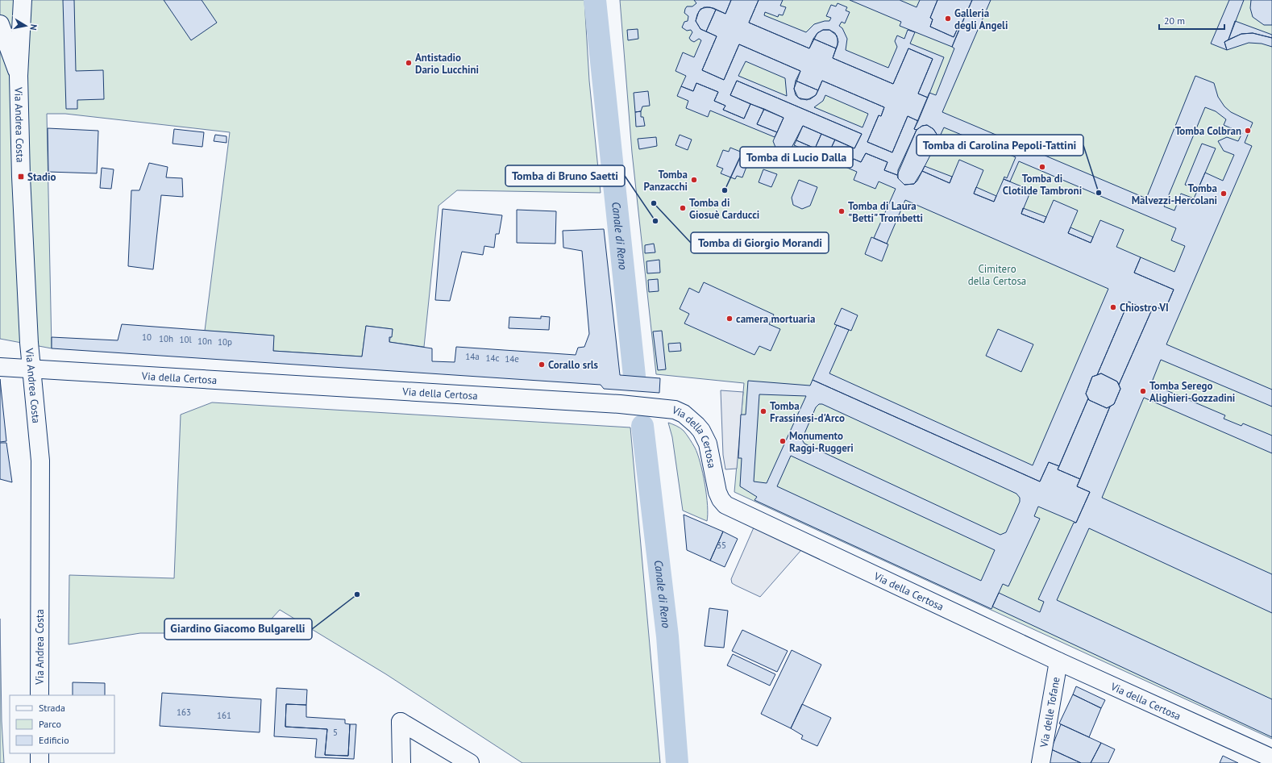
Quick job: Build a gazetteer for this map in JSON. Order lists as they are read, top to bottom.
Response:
{
  "streets": {
    "street": ["Via Andrea Costa", "Via della Certosa", "Via delle Tofane"]
  },
  "crossings": [
    ["Via Andrea Costa", "Via della Certosa"],
    ["Via della Certosa", "Via delle Tofane"]
  ],
  "water": ["Canale di Reno"],
  "parks": ["Cimitero della Certosa"],
  "places": {
    "other": [
      "Galleria degli Angeli",
      "Antistadio Dario Lucchini",
      "Tomba Colbran",
      "Tomba di Clotilde Tambroni",
      "Tomba Panzacchi",
      "Tomba di Lucio Dalla",
      "Tomba di Carolina Pepoli-Tattini",
      "Tomba Malvezzi-Hercolani",
      "Tomba di Giorgio Morandi",
      "Tomba di Giosuè Carducci",
      "Tomba di Laura \"Betti\" Trombetti",
      "Tomba di Bruno Saetti",
      "Chiostro VI",
      "camera mortuaria",
      "Corallo srls",
      "Tomba Serego Alighieri-Gozzadini",
      "Tomba Frassinesi-d'Arco",
      "Monumento Raggi-Ruggeri",
      "Giardino Giacomo Bulgarelli"
    ],
    "transit": ["Stadio"]
  },
  "house_numbers": [
    "10",
    "10h",
    "10l",
    "10n",
    "10p",
    "14a",
    "14c",
    "14e",
    "35",
    "163",
    "161",
    "5"
  ],
  "legend": ["Strada", "Parco", "Edificio"],
  "scale_bar": "20 m",
  "north": "right"
}
